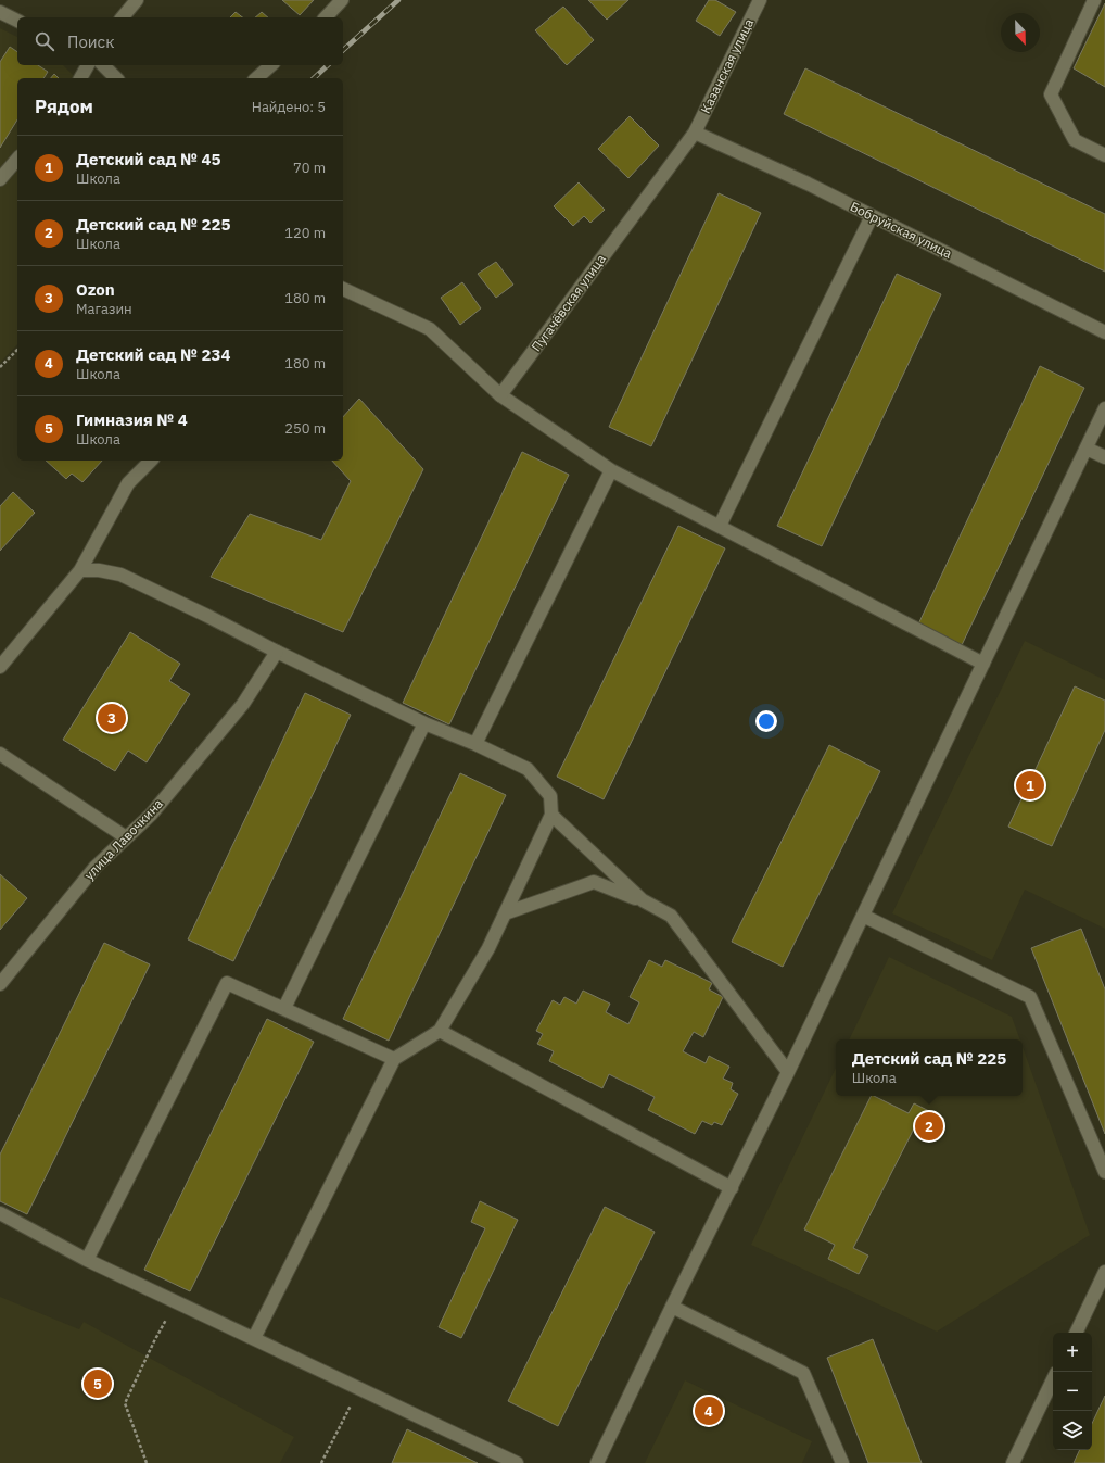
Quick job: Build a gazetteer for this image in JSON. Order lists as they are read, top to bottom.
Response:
{
  "streets": {
    "street": [
      "Казанская улица",
      "Бобруйская улица",
      "Пугачёвская улица",
      "улица Лавочкина"
    ]
  },
  "crossings": [
    ["Казанская улица", "Бобруйская улица"],
    ["Казанская улица", "Пугачёвская улица"],
    ["Бобруйская улица", "Пугачёвская улица"]
  ],
  "north": "bottom",
  "page": {
    "search": "Поиск",
    "heading": ["Рядом", "Найдено: 5"],
    "list": [
      {
        "mark": "1",
        "name": "Детский сад № 45",
        "note": "Школа",
        "value": "70 m"
      },
      {
        "mark": "2",
        "name": "Детский сад № 225",
        "note": "Школа",
        "value": "120 m"
      },
      {
        "mark": "3",
        "name": "Ozon",
        "note": "Магазин",
        "value": "180 m"
      },
      {
        "mark": "4",
        "name": "Детский сад № 234",
        "note": "Школа",
        "value": "180 m"
      },
      {
        "mark": "5",
        "name": "Гимназия № 4",
        "note": "Школа",
        "value": "250 m"
      }
    ],
    "pins": [
      "3",
      "1",
      "2",
      "5",
      "4"
    ],
    "popup": ["Детский сад № 225", "Школа"],
    "map_buttons": ["+", "−"]
  }
}
